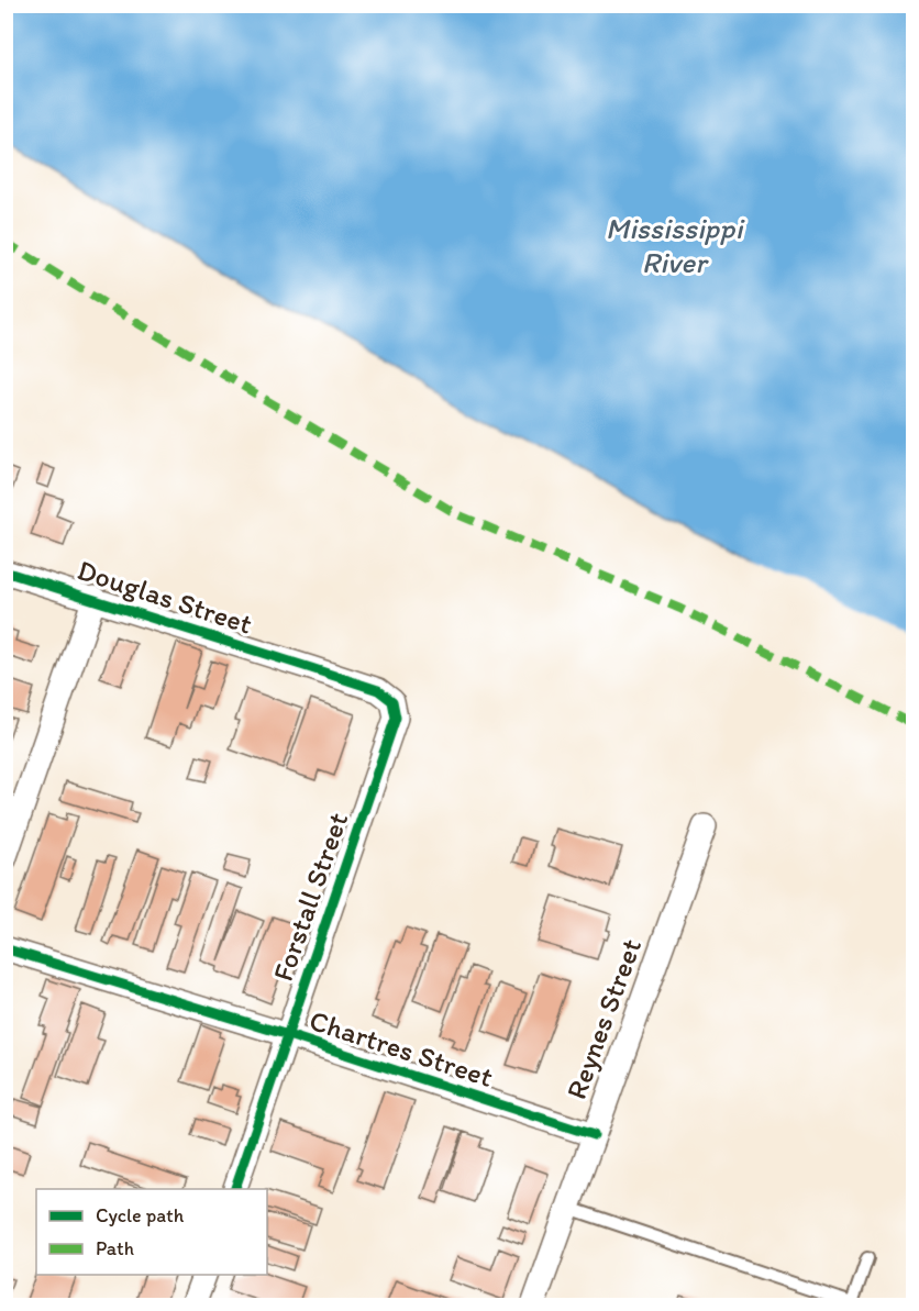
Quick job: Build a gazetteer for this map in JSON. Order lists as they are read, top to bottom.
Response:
{
  "streets": {
    "street": [
      "Douglas Street",
      "Forstall Street",
      "Reynes Street",
      "Chartres Street"
    ]
  },
  "crossings": [
    ["Douglas Street", "Forstall Street"],
    ["Forstall Street", "Chartres Street"],
    ["Reynes Street", "Chartres Street"]
  ],
  "water": ["Mississippi River"],
  "legend": ["Cycle path", "Path"]
}
